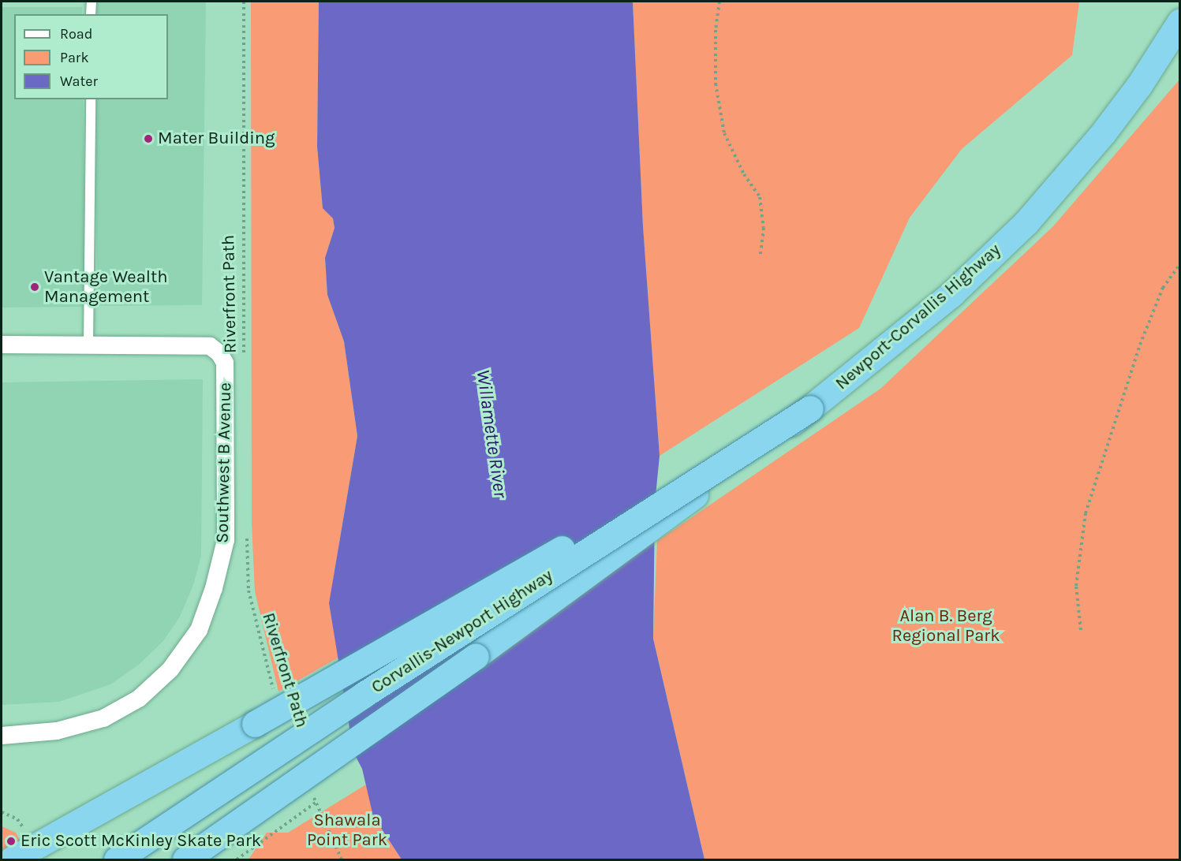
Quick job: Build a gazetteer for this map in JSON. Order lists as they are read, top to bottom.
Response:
{
  "streets": {
    "highway": ["Newport-Corvallis Highway", "Corvallis-Newport Highway"],
    "street": ["Southwest B Avenue"],
    "path": ["Riverfront Path"]
  },
  "crossings": [
    ["Newport-Corvallis Highway", "Corvallis-Newport Highway"]
  ],
  "water": ["Willamette River"],
  "parks": ["Alan B. Berg Regional Park", "Shawala Point Park"],
  "places": ["Mater Building", "Vantage Wealth Management", "Eric Scott McKinley Skate Park"],
  "legend": ["Road", "Park", "Water"]
}
